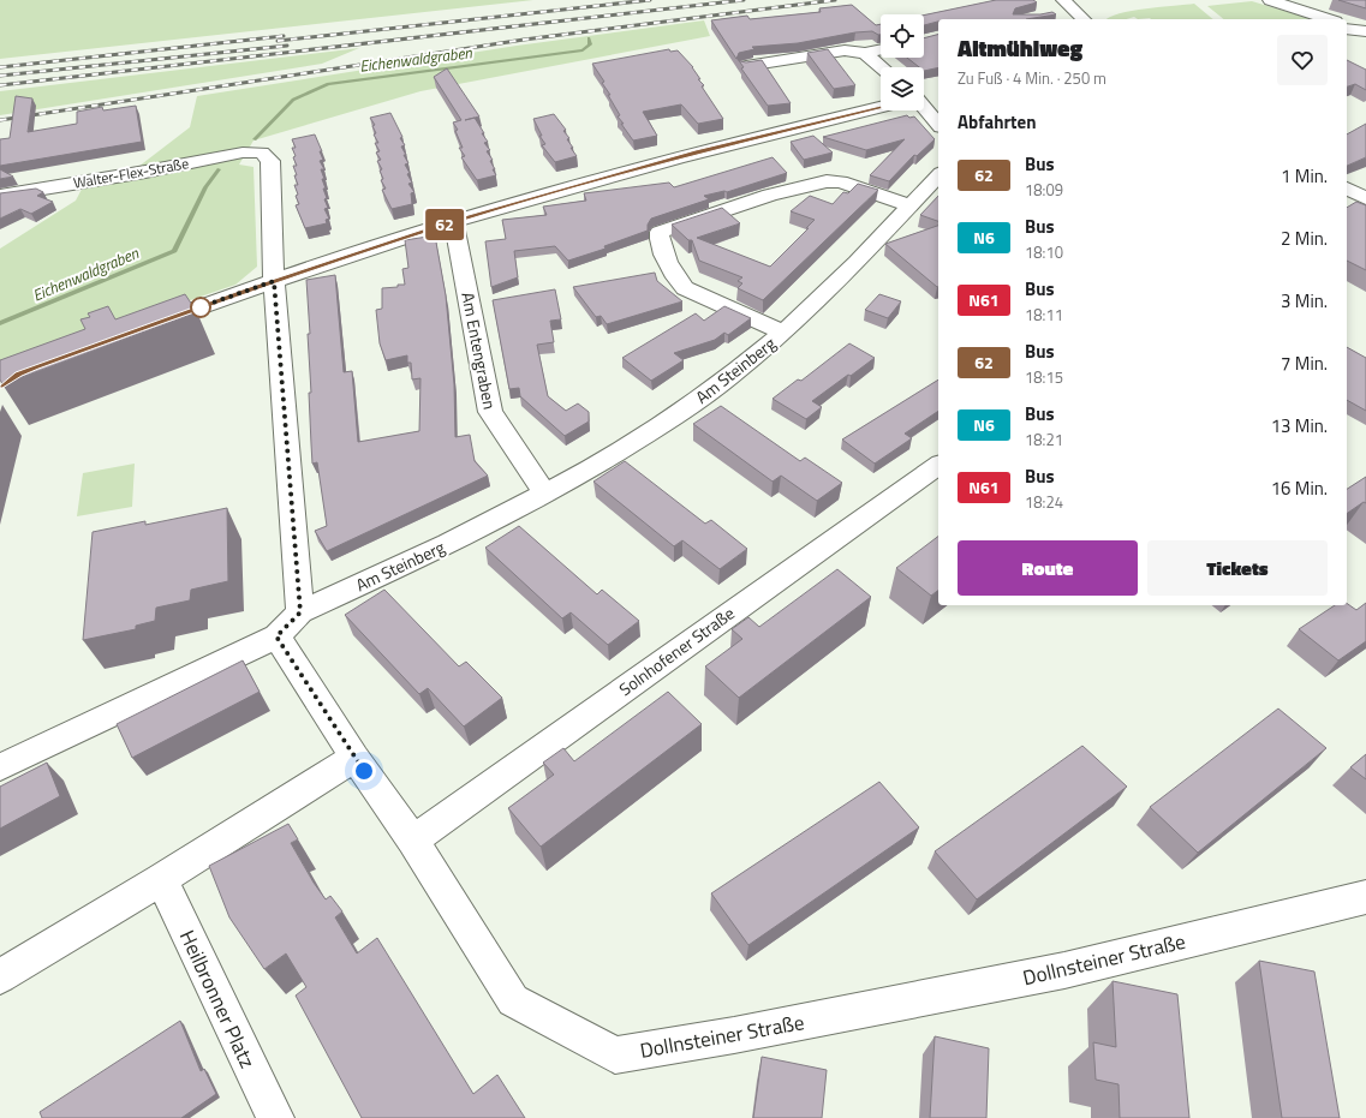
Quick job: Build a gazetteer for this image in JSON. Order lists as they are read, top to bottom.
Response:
{
  "streets": {
    "street": [
      "Walter-Flex-Straße",
      "Am Entengraben",
      "Am Steinberg",
      "Solnhofener Straße",
      "Dollnsteiner Straße",
      "Heilbronner Platz"
    ]
  },
  "crossings": [
    ["Am Entengraben", "Am Steinberg"],
    ["Am Steinberg", "Dollnsteiner Straße"],
    ["Solnhofener Straße", "Dollnsteiner Straße"]
  ],
  "water": ["Eichenwaldgraben"],
  "lines": ["bus line 62"],
  "page": {
    "on_map": "62",
    "heading": [
      ["Altmühlweg", "Zu Fuß · 4 Min. · 250 m"],
      "Abfahrten"
    ],
    "list": [
      {
        "mark": "62",
        "name": "Bus",
        "note": "18:09",
        "value": "1 Min."
      },
      {
        "mark": "N6",
        "name": "Bus",
        "note": "18:10",
        "value": "2 Min."
      },
      {
        "mark": "N61",
        "name": "Bus",
        "note": "18:11",
        "value": "3 Min."
      },
      {
        "mark": "62",
        "name": "Bus",
        "note": "18:15",
        "value": "7 Min."
      },
      {
        "mark": "N6",
        "name": "Bus",
        "note": "18:21",
        "value": "13 Min."
      },
      {
        "mark": "N61",
        "name": "Bus",
        "note": "18:24",
        "value": "16 Min."
      }
    ],
    "buttons": ["Route", "Tickets"]
  }
}
